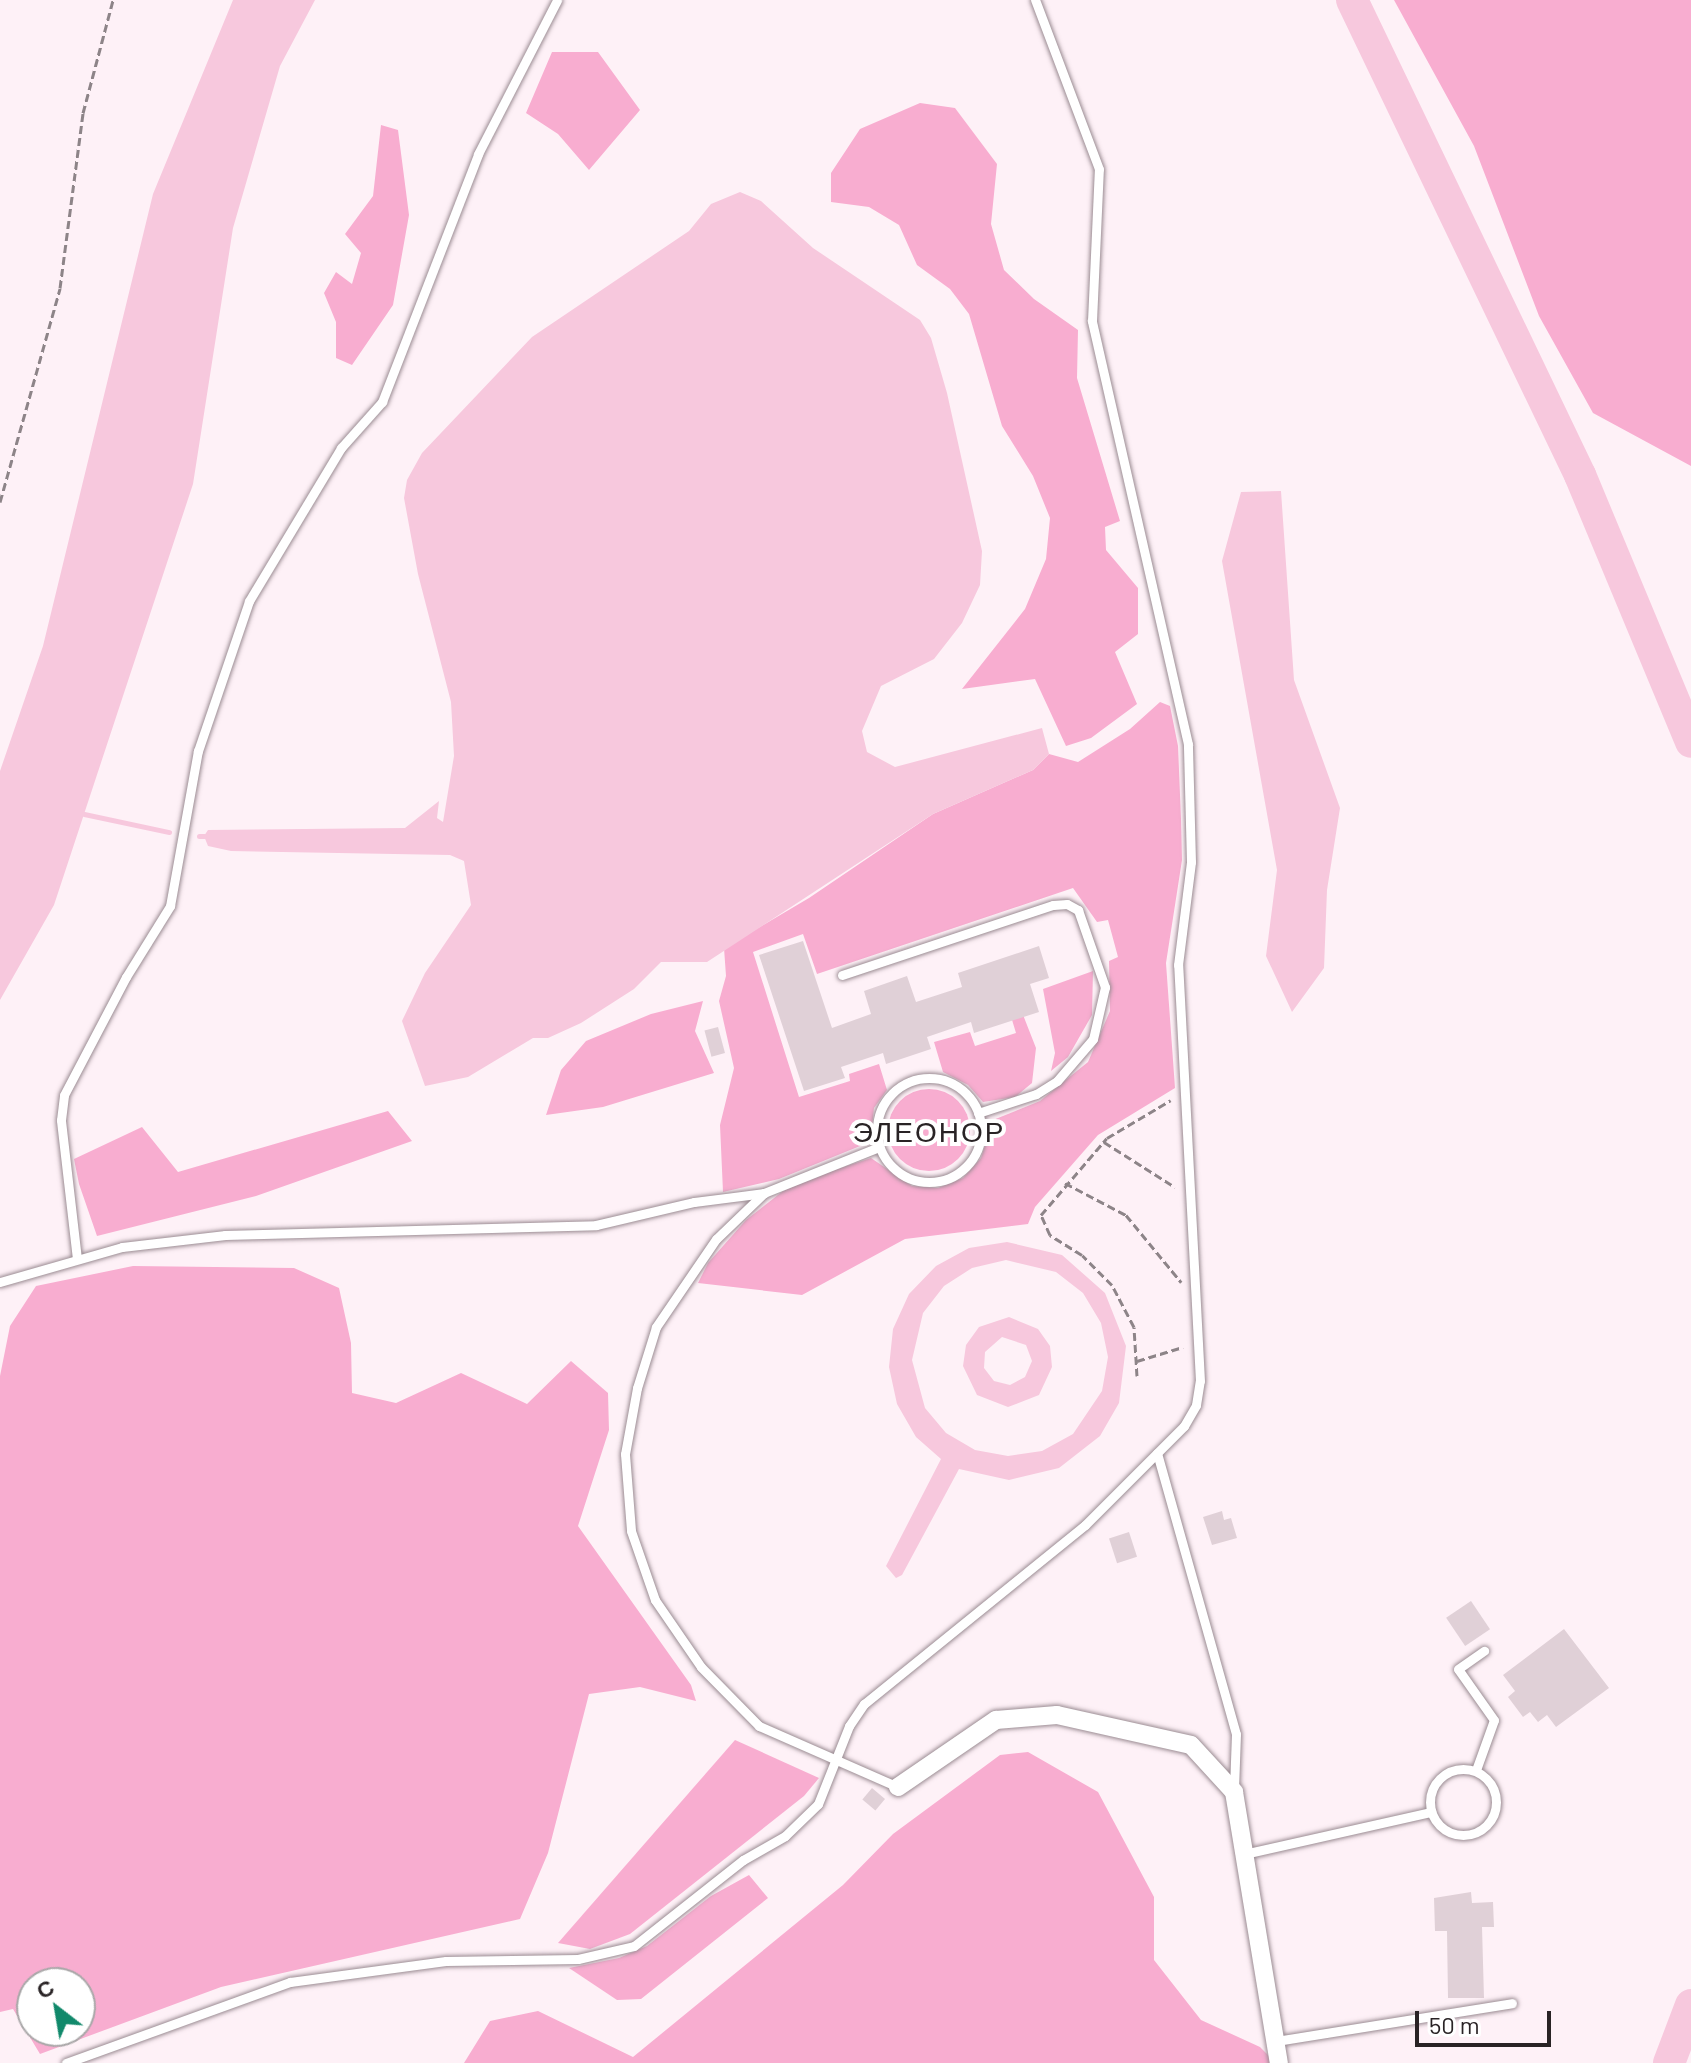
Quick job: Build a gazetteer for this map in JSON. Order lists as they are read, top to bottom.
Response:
{
  "districts": ["ЭЛЕОНОР"],
  "scale_bar": "50 m",
  "north": "top left"
}
